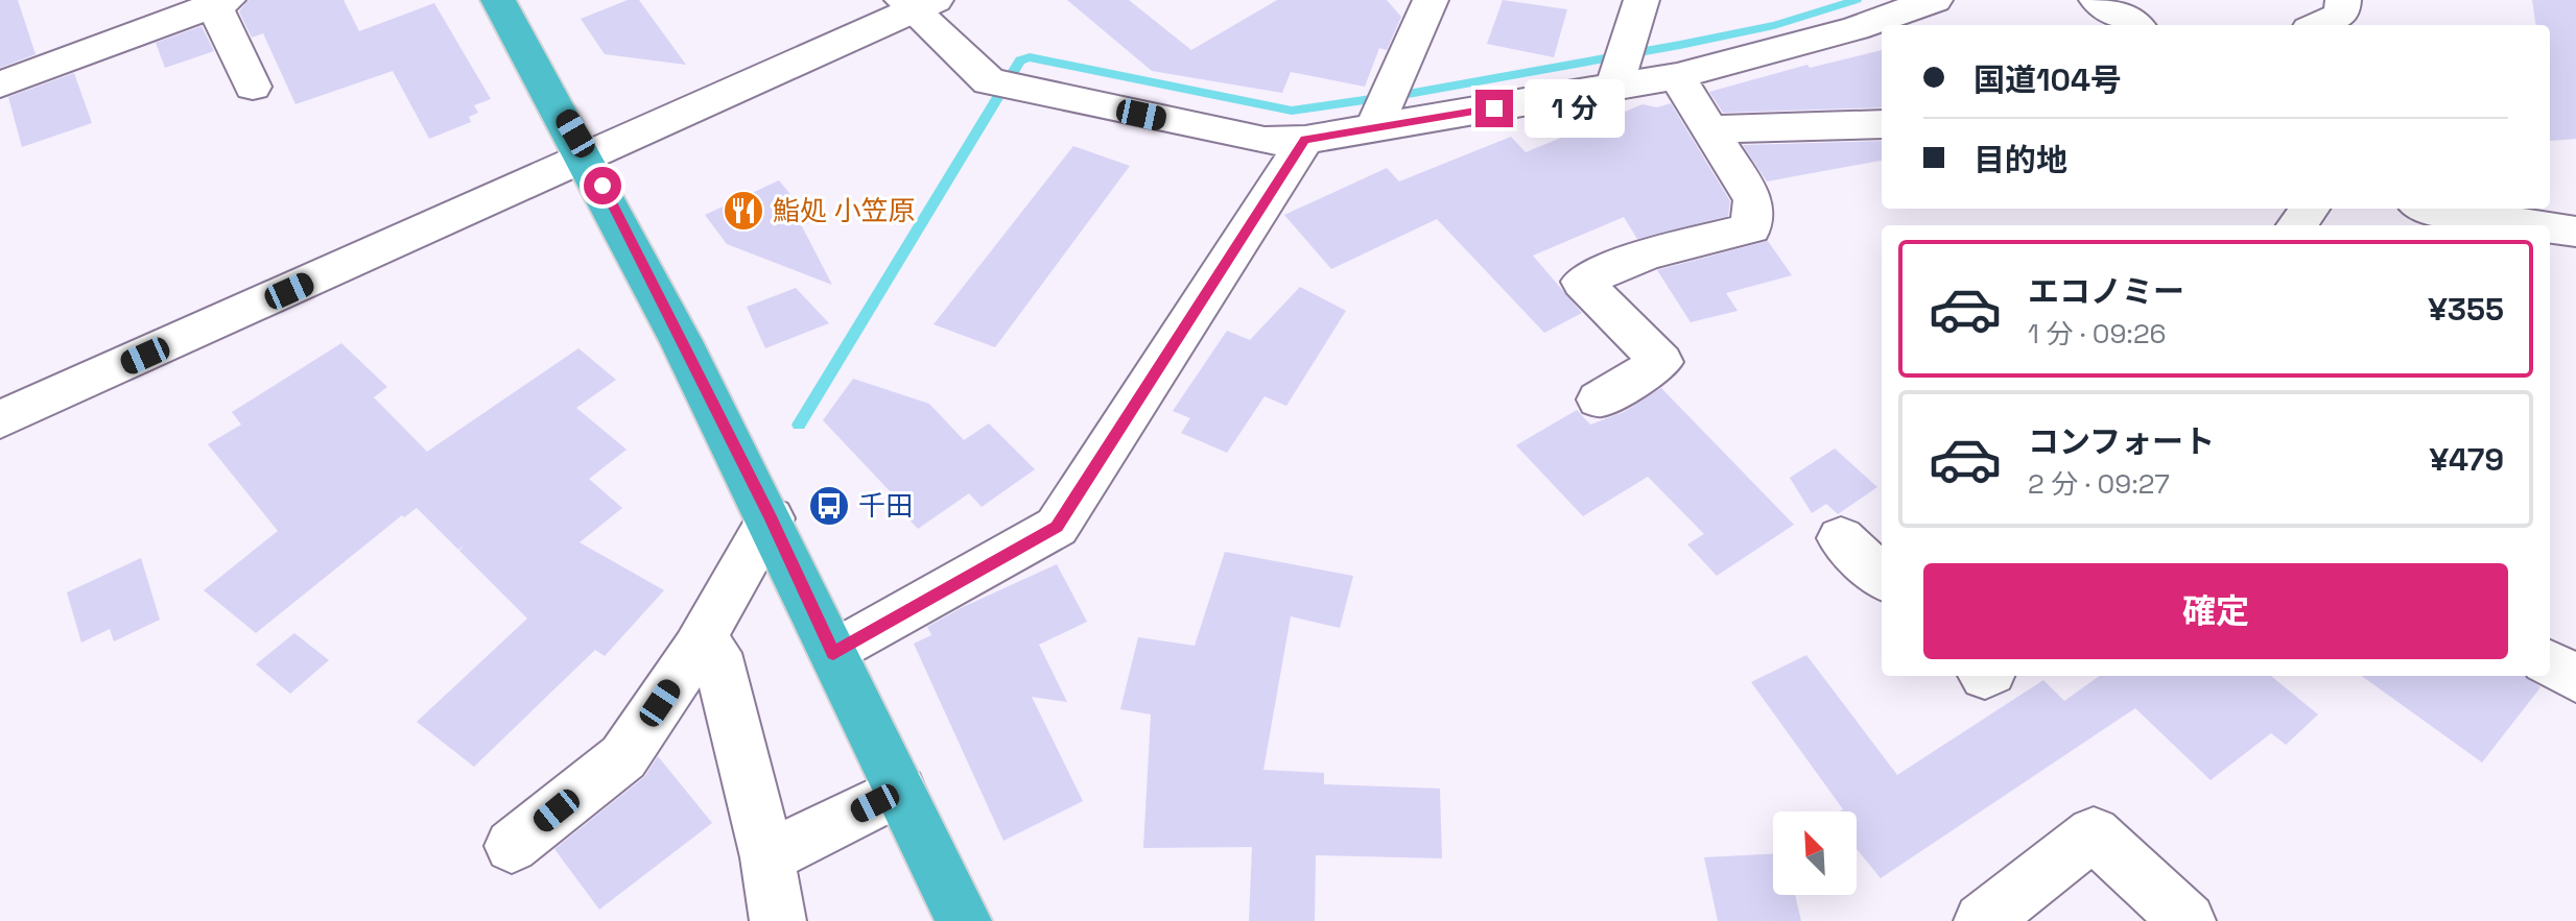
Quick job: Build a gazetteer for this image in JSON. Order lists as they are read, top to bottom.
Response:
{
  "places": {
    "restaurant": ["鮨処 小笠原"],
    "bus stop": ["千田"]
  },
  "north": "top left",
  "page": {
    "banner": ["国道104号", "目的地"],
    "bubble": "1 分",
    "list": [
      {
        "name": "エコノミー",
        "note": "1 分 · 09:26",
        "value": "¥355"
      },
      {
        "name": "コンフォート",
        "note": "2 分 · 09:27",
        "value": "¥479"
      }
    ],
    "buttons": "確定"
  }
}
